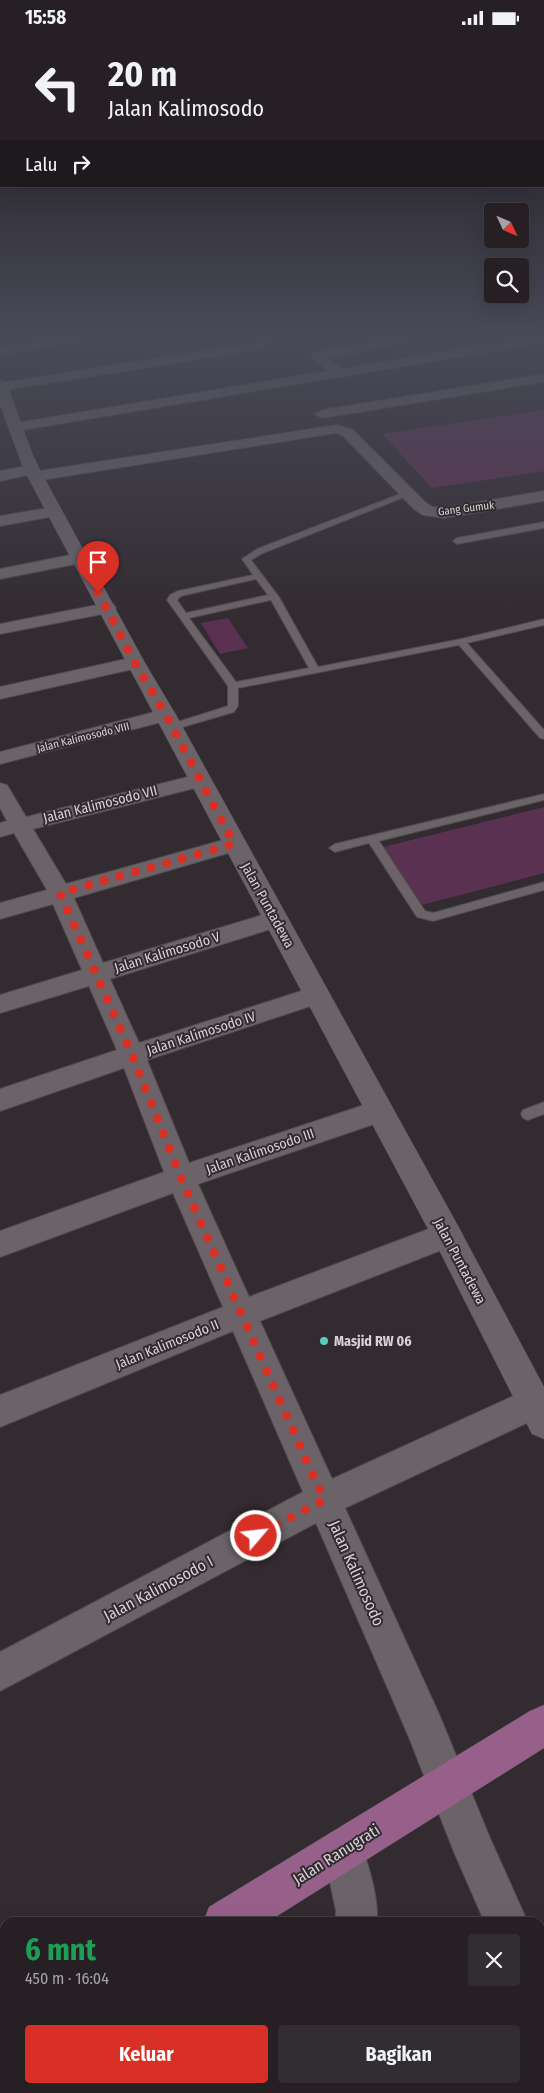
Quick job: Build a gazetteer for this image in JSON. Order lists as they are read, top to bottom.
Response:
{
  "streets": {
    "main road": ["Jalan Ranugrati"],
    "street": [
      "Gang Gumuk",
      "Jalan Kalimosodo VIII",
      "Jalan Kalimosodo VII",
      "Jalan Puntadewa",
      "Jalan Kalimosodo V",
      "Jalan Kalimosodo IV",
      "Jalan Kalimosodo III",
      "Jalan Kalimosodo II",
      "Jalan Kalimosodo",
      "Jalan Kalimosodo I"
    ]
  },
  "crossings": [
    ["Gang Gumuk", "Jalan Puntadewa"],
    ["Jalan Kalimosodo VIII", "Jalan Puntadewa"],
    ["Jalan Kalimosodo VII", "Jalan Puntadewa"],
    ["Jalan Kalimosodo VII", "Jalan Kalimosodo"],
    ["Jalan Puntadewa", "Jalan Kalimosodo V"],
    ["Jalan Puntadewa", "Jalan Kalimosodo IV"],
    ["Jalan Puntadewa", "Jalan Kalimosodo III"],
    ["Jalan Puntadewa", "Jalan Kalimosodo II"],
    ["Jalan Puntadewa", "Jalan Kalimosodo I"],
    ["Jalan Kalimosodo V", "Jalan Kalimosodo"],
    ["Jalan Kalimosodo IV", "Jalan Kalimosodo"],
    ["Jalan Kalimosodo III", "Jalan Kalimosodo"],
    ["Jalan Kalimosodo II", "Jalan Kalimosodo"],
    ["Jalan Kalimosodo", "Jalan Kalimosodo I"],
    ["Jalan Kalimosodo", "Jalan Ranugrati"]
  ],
  "places": ["Masjid RW 06"],
  "north": "bottom right",
  "page": {
    "status": "15:58",
    "turn": ["20 m", "Jalan Kalimosodo"],
    "then": "Lalu",
    "heading": ["6 mnt", "450 m · 16:04"],
    "buttons": ["Keluar", "Bagikan"]
  }
}
